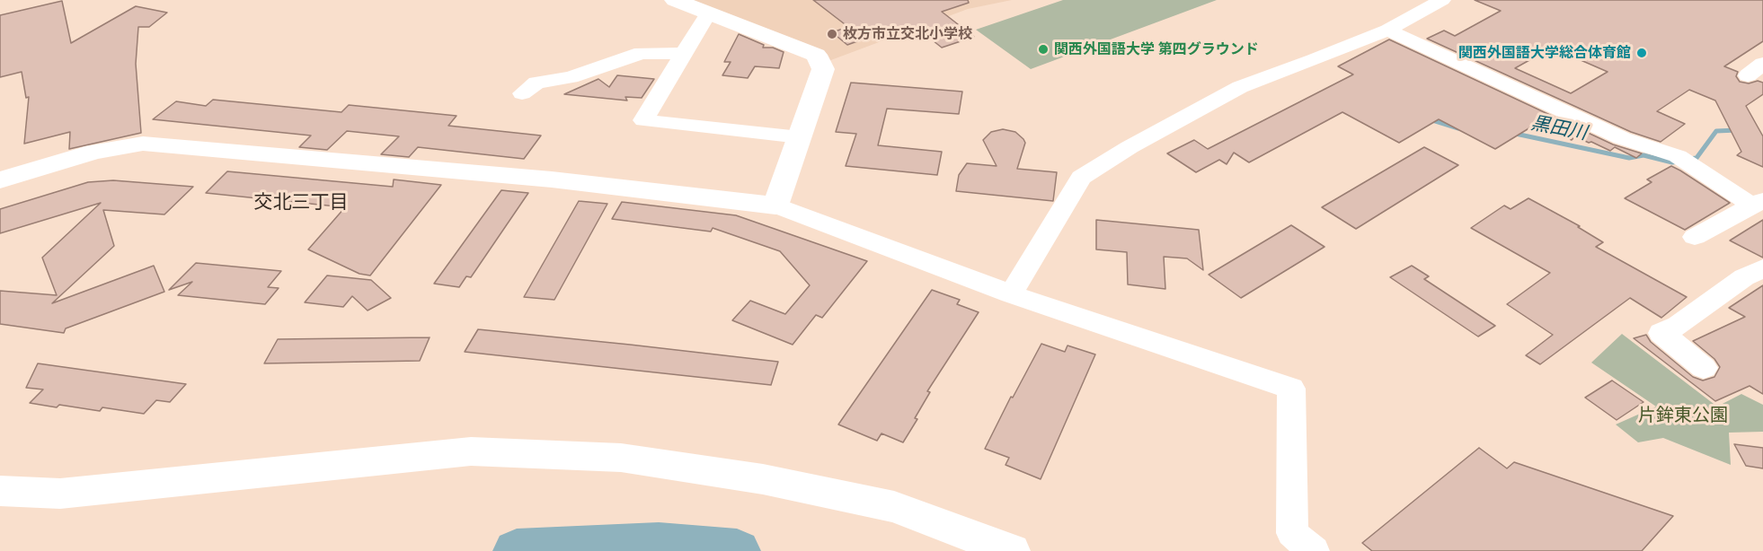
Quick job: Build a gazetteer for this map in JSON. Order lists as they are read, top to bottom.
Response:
{
  "districts": ["交北三丁目"],
  "water": ["黒田川"],
  "parks": ["片鉾東公園"],
  "places": ["枚方市立交北小学校", "関西外国語大学 第四グラウンド", "関西外国語大学総合体育館"]
}
